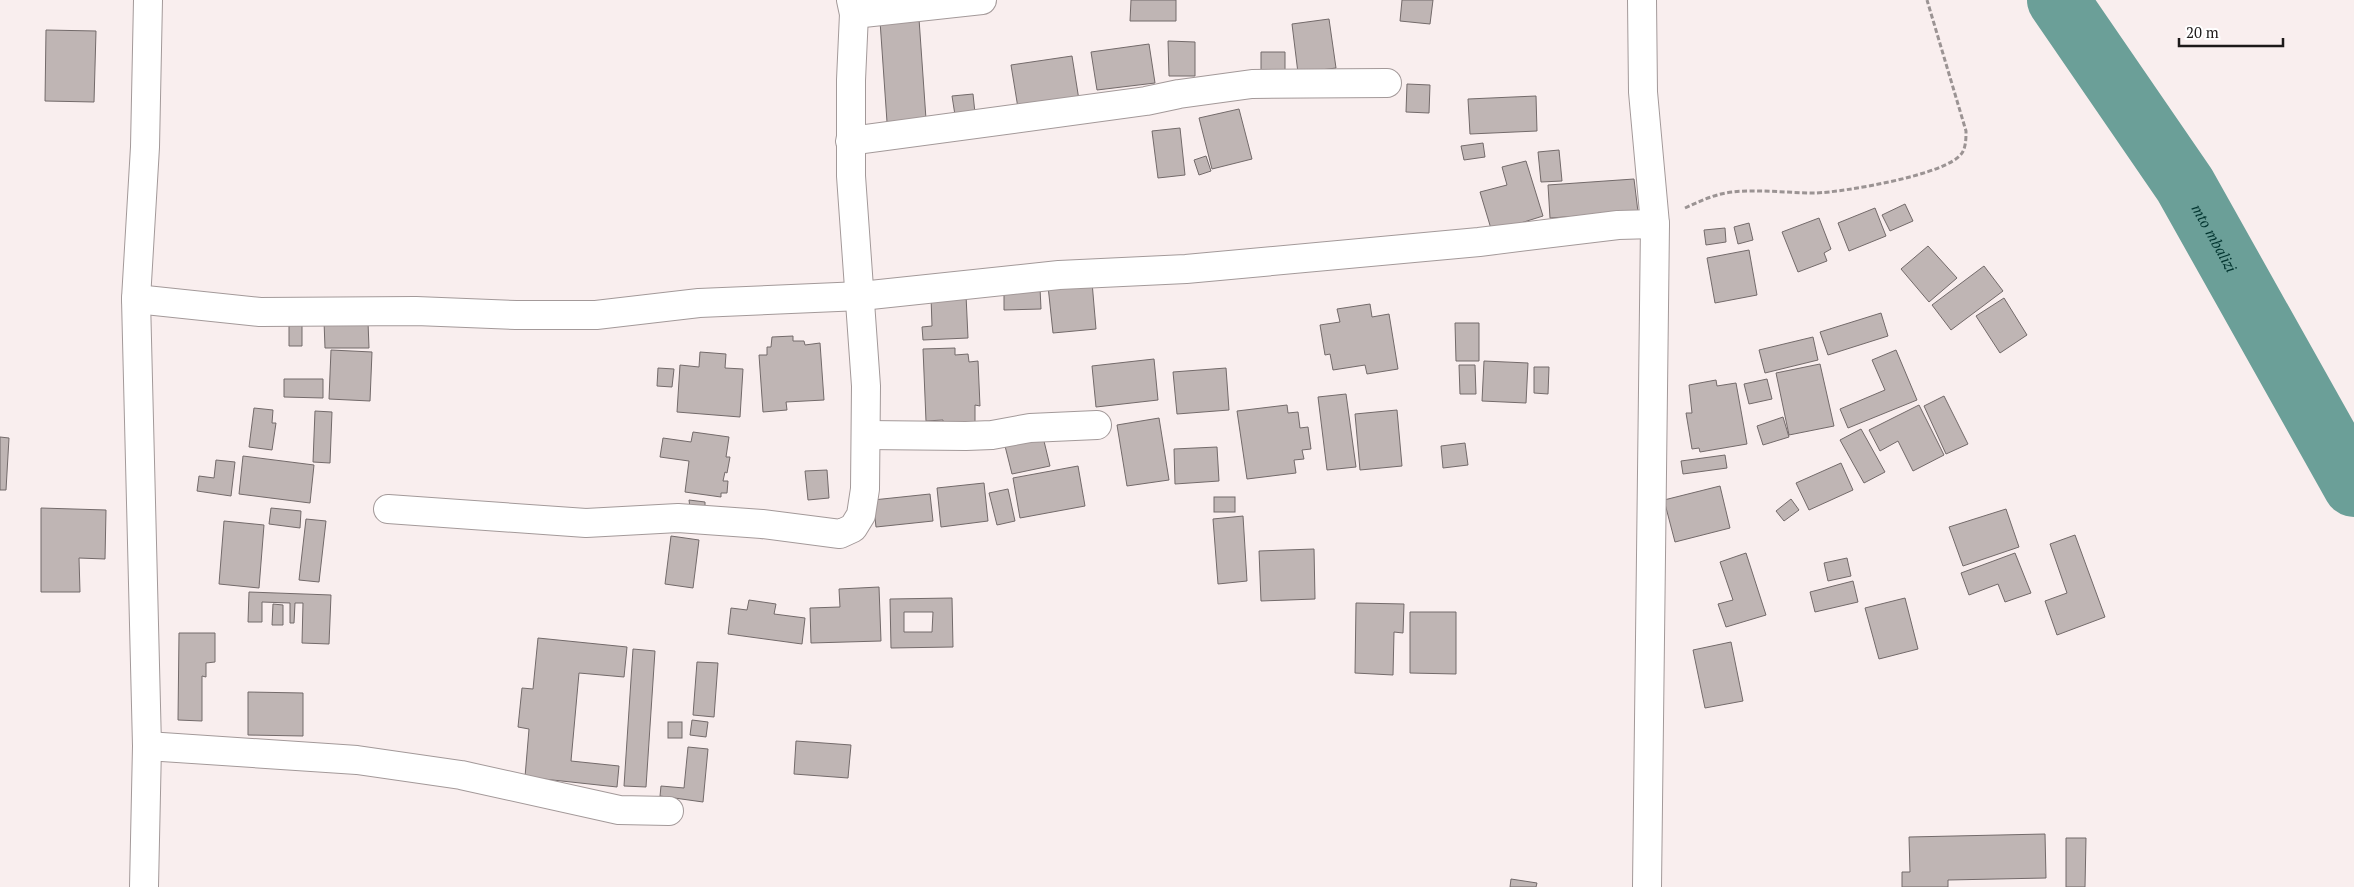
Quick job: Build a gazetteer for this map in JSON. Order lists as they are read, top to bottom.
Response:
{
  "water": ["mto mbalizi"],
  "scale_bar": "20 m"
}
